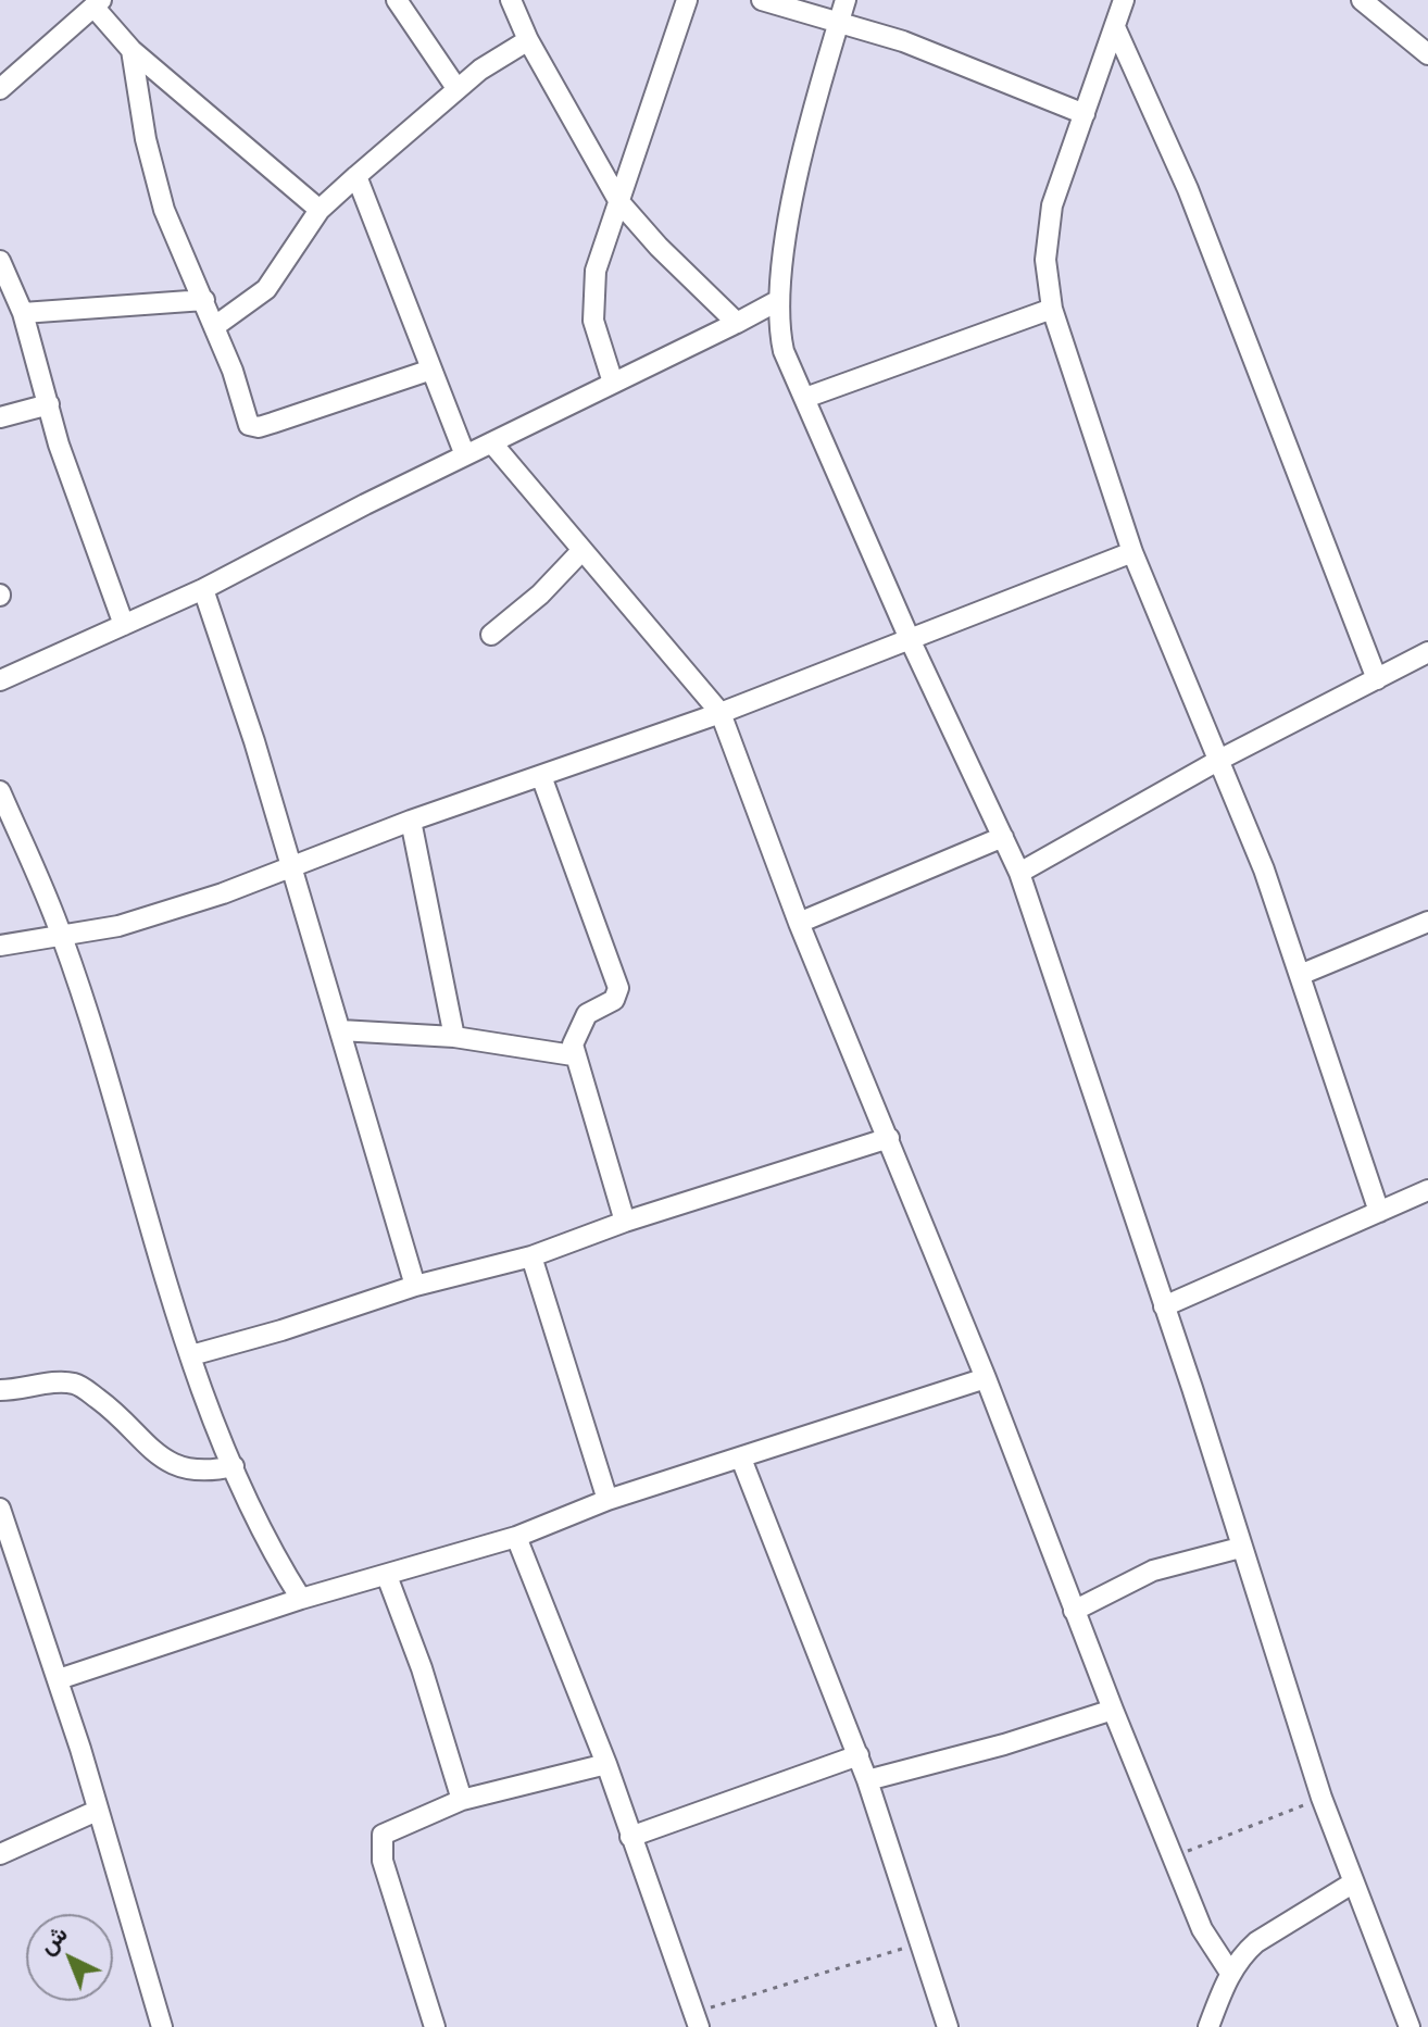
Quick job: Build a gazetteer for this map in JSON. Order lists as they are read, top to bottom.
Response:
{
  "north": "top left"
}
